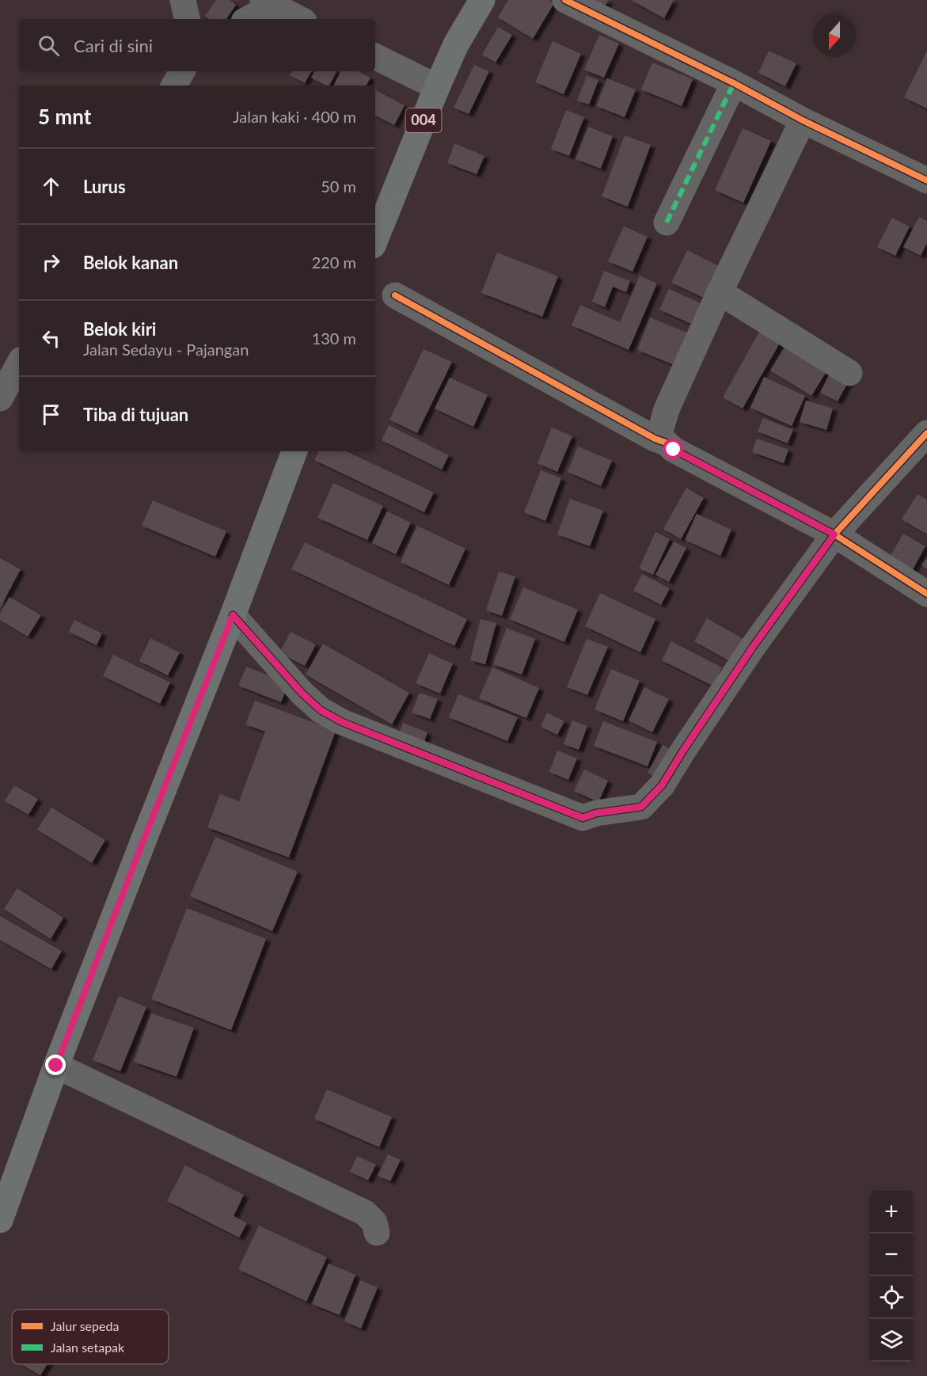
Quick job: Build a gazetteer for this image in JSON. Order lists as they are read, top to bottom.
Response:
{
  "streets": {
    "main road": ["004"]
  },
  "legend": ["Jalur sepeda", "Jalan setapak"],
  "north": "bottom",
  "page": {
    "search": "Cari di sini",
    "heading": ["5 mnt", "Jalan kaki · 400 m"],
    "list": [
      ["Lurus", "50 m"],
      ["Belok kanan", "220 m"],
      ["Belok kiri", "Jalan Sedayu - Pajangan", "130 m"],
      "Tiba di tujuan"
    ],
    "map_buttons": ["+", "−"]
  }
}
